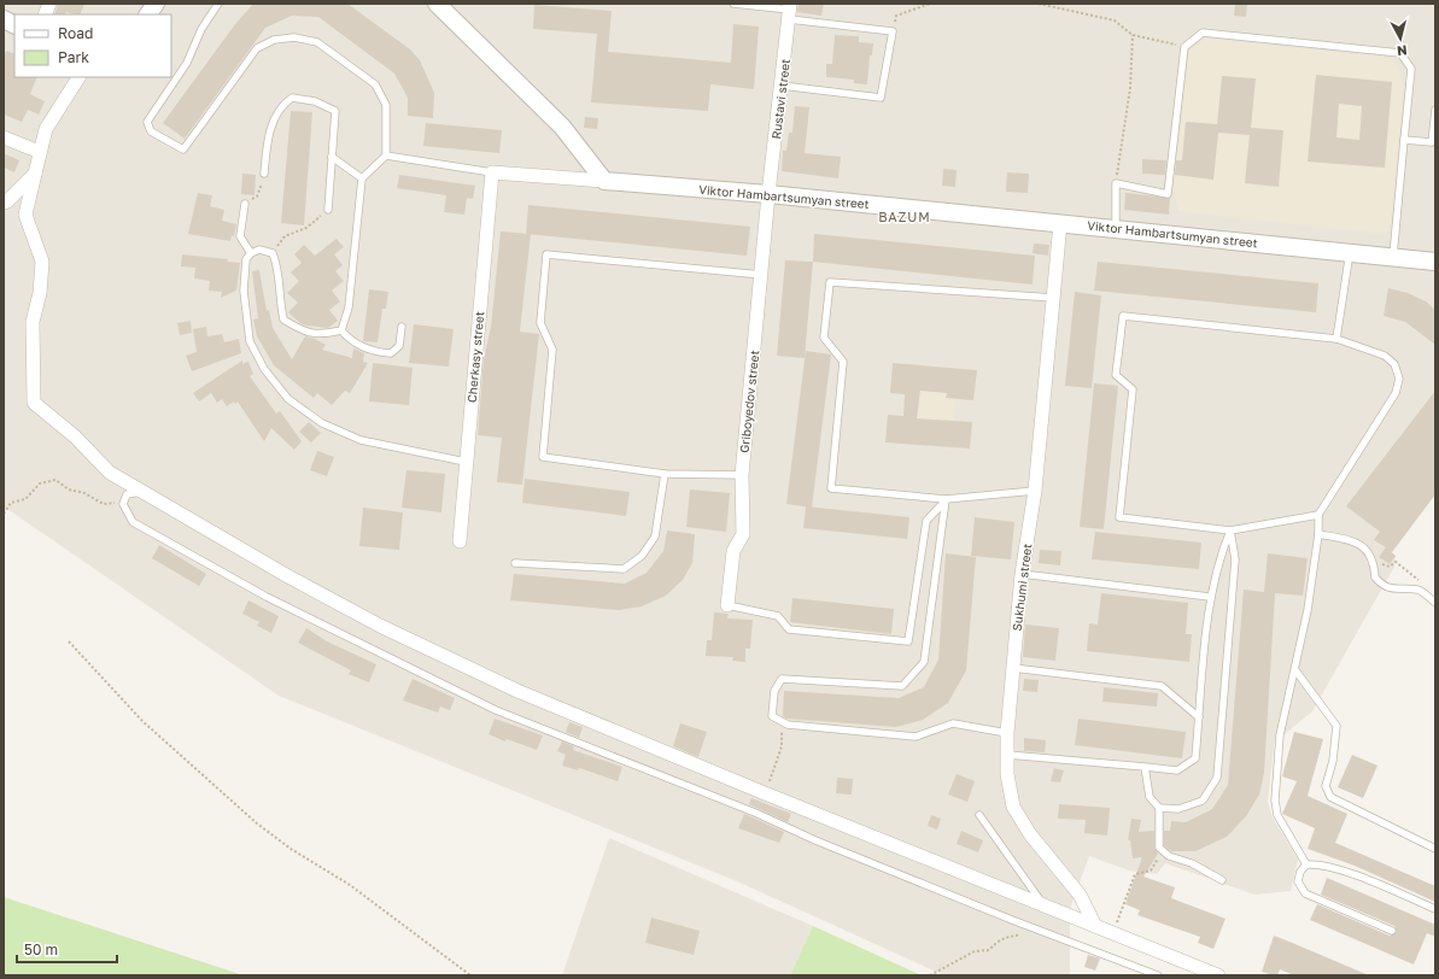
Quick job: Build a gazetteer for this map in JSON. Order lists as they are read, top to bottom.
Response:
{
  "streets": {
    "street": [
      "Rustavi street",
      "Viktor Hambartsumyan street",
      "Cherkasy street",
      "Griboyedov street",
      "Sukhumi street"
    ]
  },
  "crossings": [
    ["Rustavi street", "Viktor Hambartsumyan street"],
    ["Rustavi street", "Griboyedov street"],
    ["Viktor Hambartsumyan street", "Griboyedov street"],
    ["Viktor Hambartsumyan street", "Sukhumi street"]
  ],
  "districts": ["BAZUM"],
  "legend": ["Road", "Park"],
  "scale_bar": "50 m",
  "north": "bottom"
}
